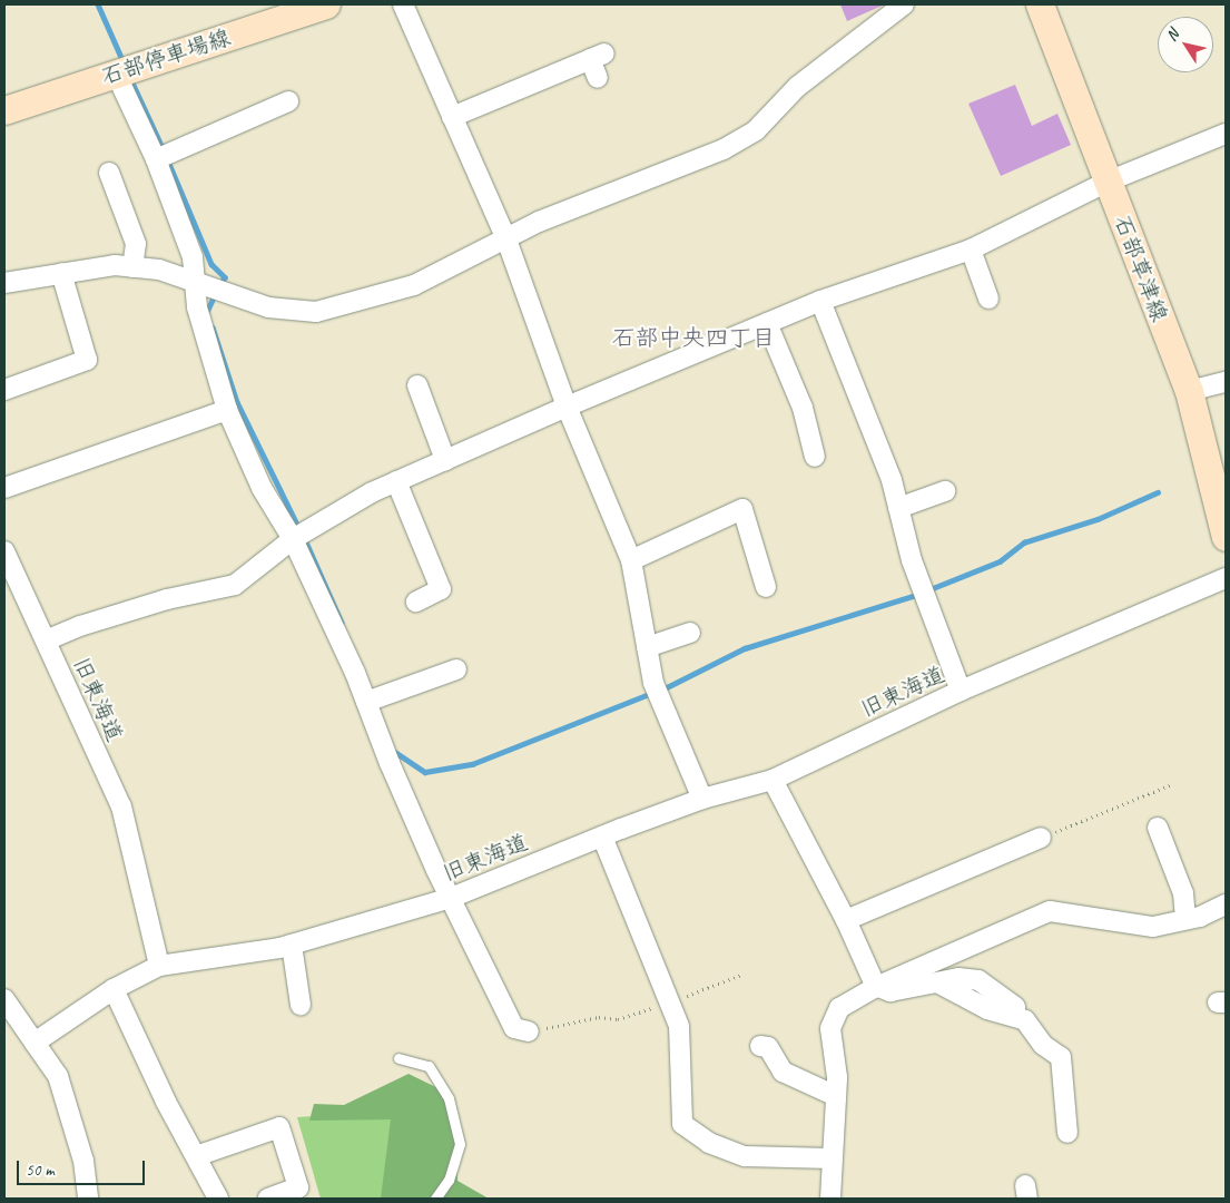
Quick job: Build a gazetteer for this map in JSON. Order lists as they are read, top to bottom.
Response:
{
  "streets": {
    "main road": ["石部停車場線", "石部草津線"],
    "street": ["旧東海道"]
  },
  "districts": ["石部中央四丁目"],
  "scale_bar": "50 m",
  "north": "top left"
}
